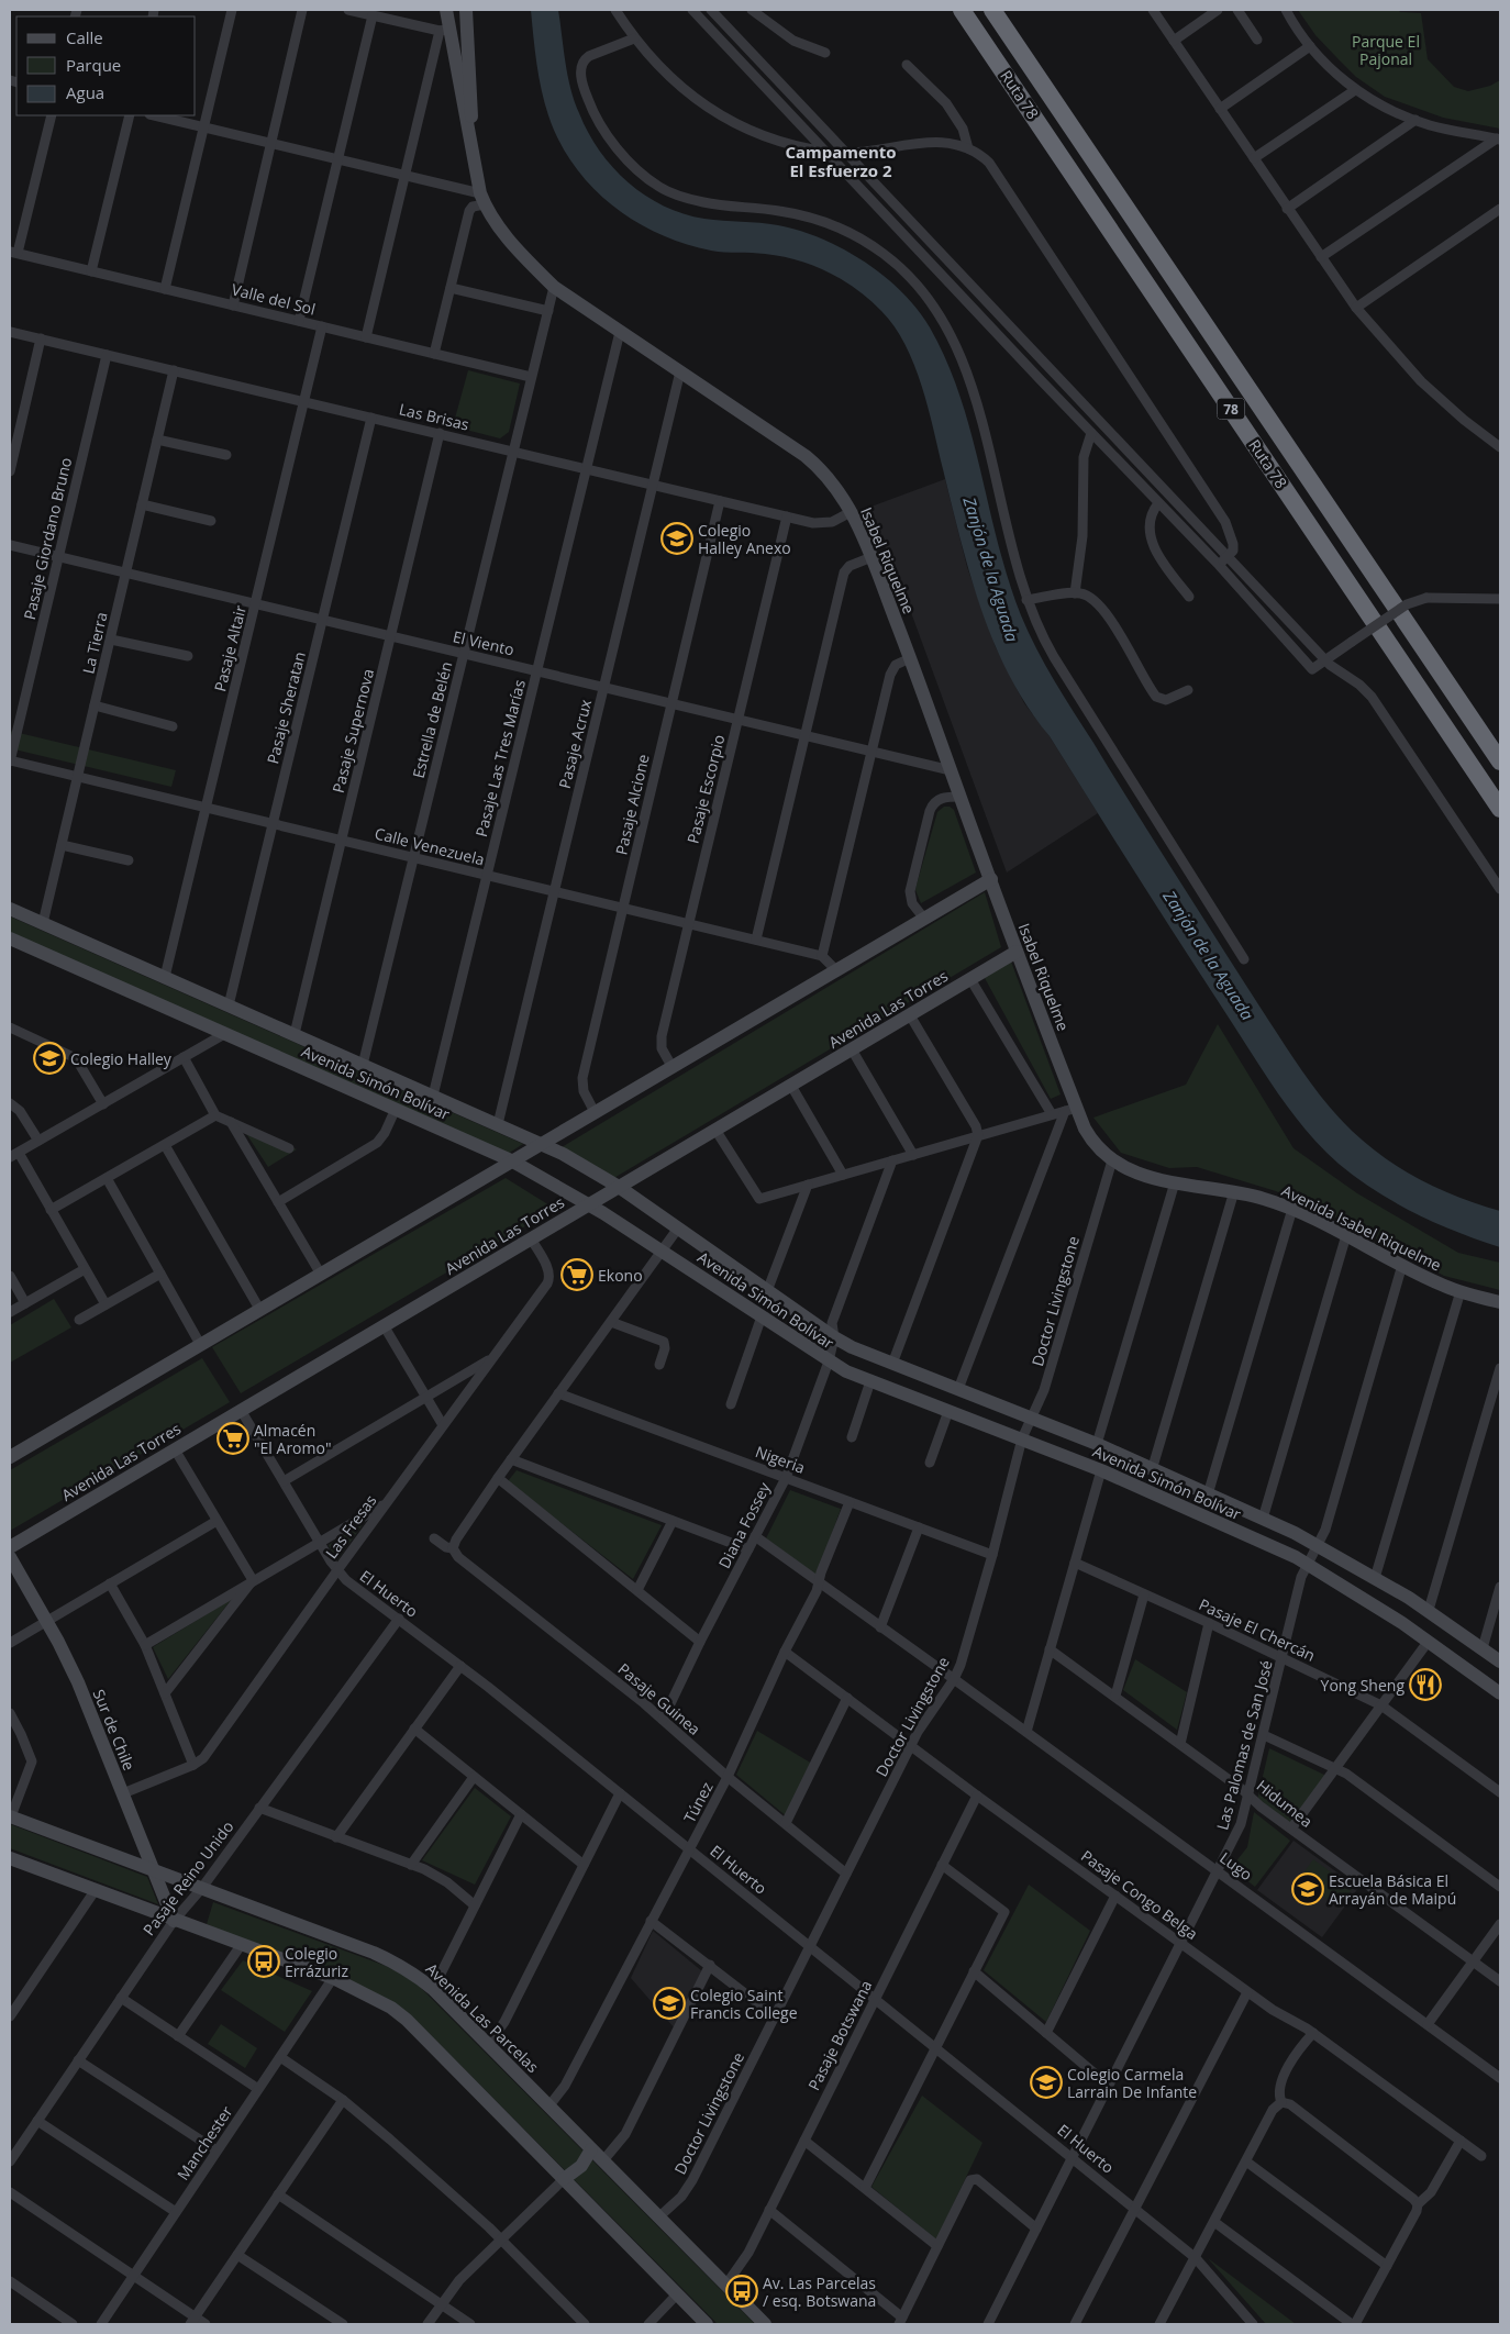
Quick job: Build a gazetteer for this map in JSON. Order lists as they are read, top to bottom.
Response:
{
  "streets": {
    "highway": ["Ruta 78", "78"],
    "street": [
      "Valle del Sol",
      "Las Brisas",
      "Pasaje Giordano Bruno",
      "Isabel Riquelme",
      "La Tierra",
      "El Viento",
      "Pasaje Altair",
      "Pasaje Sheratan",
      "Estrella de Belén",
      "Pasaje Supernova",
      "Pasaje Acrux",
      "Pasaje Las Tres Marías",
      "Pasaje Escorpio",
      "Pasaje Alcione",
      "Calle Venezuela",
      "Avenida Las Torres",
      "Avenida Simón Bolívar",
      "Avenida Isabel Riquelme",
      "Doctor Livingstone",
      "Nigeria",
      "Diana Fossey",
      "Las Fresas",
      "El Huerto",
      "Pasaje El Chercán",
      "Pasaje Guinea",
      "Sur de Chile",
      "Las Palomas de San José",
      "Túnez",
      "Hidumea",
      "Lugo",
      "Pasaje Reino Unido",
      "Pasaje Congo Belga",
      "Avenida Las Parcelas",
      "Pasaje Botswana",
      "Manchester"
    ]
  },
  "crossings": [
    ["Valle del Sol", "Pasaje Altair"],
    ["Valle del Sol", "Estrella de Belén"],
    ["Las Brisas", "Pasaje Giordano Bruno"],
    ["Las Brisas", "Isabel Riquelme"],
    ["Las Brisas", "La Tierra"],
    ["Las Brisas", "Pasaje Altair"],
    ["Las Brisas", "Pasaje Sheratan"],
    ["Las Brisas", "Estrella de Belén"],
    ["Las Brisas", "Pasaje Supernova"],
    ["Las Brisas", "Pasaje Acrux"],
    ["Las Brisas", "Pasaje Las Tres Marías"],
    ["Las Brisas", "Pasaje Escorpio"],
    ["Las Brisas", "Pasaje Alcione"],
    ["Pasaje Giordano Bruno", "El Viento"],
    ["Pasaje Giordano Bruno", "Calle Venezuela"],
    ["Isabel Riquelme", "El Viento"],
    ["Isabel Riquelme", "Estrella de Belén"],
    ["Isabel Riquelme", "Pasaje Acrux"],
    ["Isabel Riquelme", "Pasaje Las Tres Marías"],
    ["Isabel Riquelme", "Avenida Las Torres"],
    ["Isabel Riquelme", "Avenida Isabel Riquelme"],
    ["La Tierra", "El Viento"],
    ["La Tierra", "Calle Venezuela"],
    ["La Tierra", "Avenida Simón Bolívar"],
    ["El Viento", "Pasaje Altair"],
    ["El Viento", "Pasaje Sheratan"],
    ["El Viento", "Estrella de Belén"],
    ["El Viento", "Pasaje Supernova"],
    ["El Viento", "Pasaje Acrux"],
    ["El Viento", "Pasaje Las Tres Marías"],
    ["El Viento", "Pasaje Escorpio"],
    ["El Viento", "Pasaje Alcione"],
    ["Pasaje Altair", "Calle Venezuela"],
    ["Pasaje Altair", "Avenida Simón Bolívar"],
    ["Pasaje Sheratan", "Calle Venezuela"],
    ["Pasaje Sheratan", "Avenida Simón Bolívar"],
    ["Estrella de Belén", "Calle Venezuela"],
    ["Estrella de Belén", "Avenida Simón Bolívar"],
    ["Pasaje Supernova", "Calle Venezuela"],
    ["Pasaje Supernova", "Avenida Simón Bolívar"],
    ["Pasaje Acrux", "Calle Venezuela"],
    ["Pasaje Acrux", "Avenida Simón Bolívar"],
    ["Pasaje Las Tres Marías", "Calle Venezuela"],
    ["Pasaje Las Tres Marías", "Avenida Simón Bolívar"],
    ["Pasaje Escorpio", "Calle Venezuela"],
    ["Pasaje Alcione", "Calle Venezuela"],
    ["Avenida Las Torres", "Avenida Simón Bolívar"],
    ["Avenida Las Torres", "Las Fresas"],
    ["Avenida Las Torres", "El Huerto"],
    ["Avenida Simón Bolívar", "Doctor Livingstone"],
    ["Avenida Simón Bolívar", "Diana Fossey"],
    ["Avenida Simón Bolívar", "Las Palomas de San José"],
    ["Avenida Isabel Riquelme", "Doctor Livingstone"],
    ["Avenida Isabel Riquelme", "Las Palomas de San José"],
    ["Doctor Livingstone", "Nigeria"],
    ["Doctor Livingstone", "El Huerto"],
    ["Doctor Livingstone", "Pasaje Guinea"],
    ["Doctor Livingstone", "Lugo"],
    ["Doctor Livingstone", "Pasaje Congo Belga"],
    ["Doctor Livingstone", "Avenida Las Parcelas"],
    ["Nigeria", "Diana Fossey"],
    ["Nigeria", "Túnez"],
    ["Diana Fossey", "Pasaje Guinea"],
    ["Diana Fossey", "Lugo"],
    ["Las Fresas", "El Huerto"],
    ["Las Fresas", "Sur de Chile"],
    ["El Huerto", "Las Palomas de San José"],
    ["El Huerto", "Túnez"],
    ["El Huerto", "Pasaje Reino Unido"],
    ["El Huerto", "Pasaje Botswana"],
    ["Pasaje El Chercán", "Las Palomas de San José"],
    ["Pasaje Guinea", "Túnez"],
    ["Sur de Chile", "Pasaje Reino Unido"],
    ["Sur de Chile", "Avenida Las Parcelas"],
    ["Las Palomas de San José", "Hidumea"],
    ["Las Palomas de San José", "Lugo"],
    ["Las Palomas de San José", "Pasaje Congo Belga"],
    ["Túnez", "Lugo"],
    ["Túnez", "Pasaje Congo Belga"],
    ["Túnez", "Avenida Las Parcelas"],
    ["Pasaje Reino Unido", "Avenida Las Parcelas"],
    ["Pasaje Congo Belga", "Pasaje Botswana"],
    ["Avenida Las Parcelas", "Pasaje Botswana"]
  ],
  "districts": ["Campamento El Esfuerzo 2"],
  "water": ["Zanjón de la Aguada"],
  "parks": ["Parque El Pajonal"],
  "places": {
    "school or university": [
      "Colegio Halley Anexo",
      "Colegio Halley",
      "Escuela Básica El Arrayán de Maipú",
      "Colegio Saint Francis College",
      "Colegio Carmela Larrain De Infante"
    ],
    "supermarket": ["Ekono", "Almacén \"El Aromo\""],
    "restaurant": ["Yong Sheng"],
    "bus stop": ["Colegio Errázuriz", "Av. Las Parcelas / esq. Botswana"]
  },
  "legend": ["Calle", "Parque", "Agua"]
}
